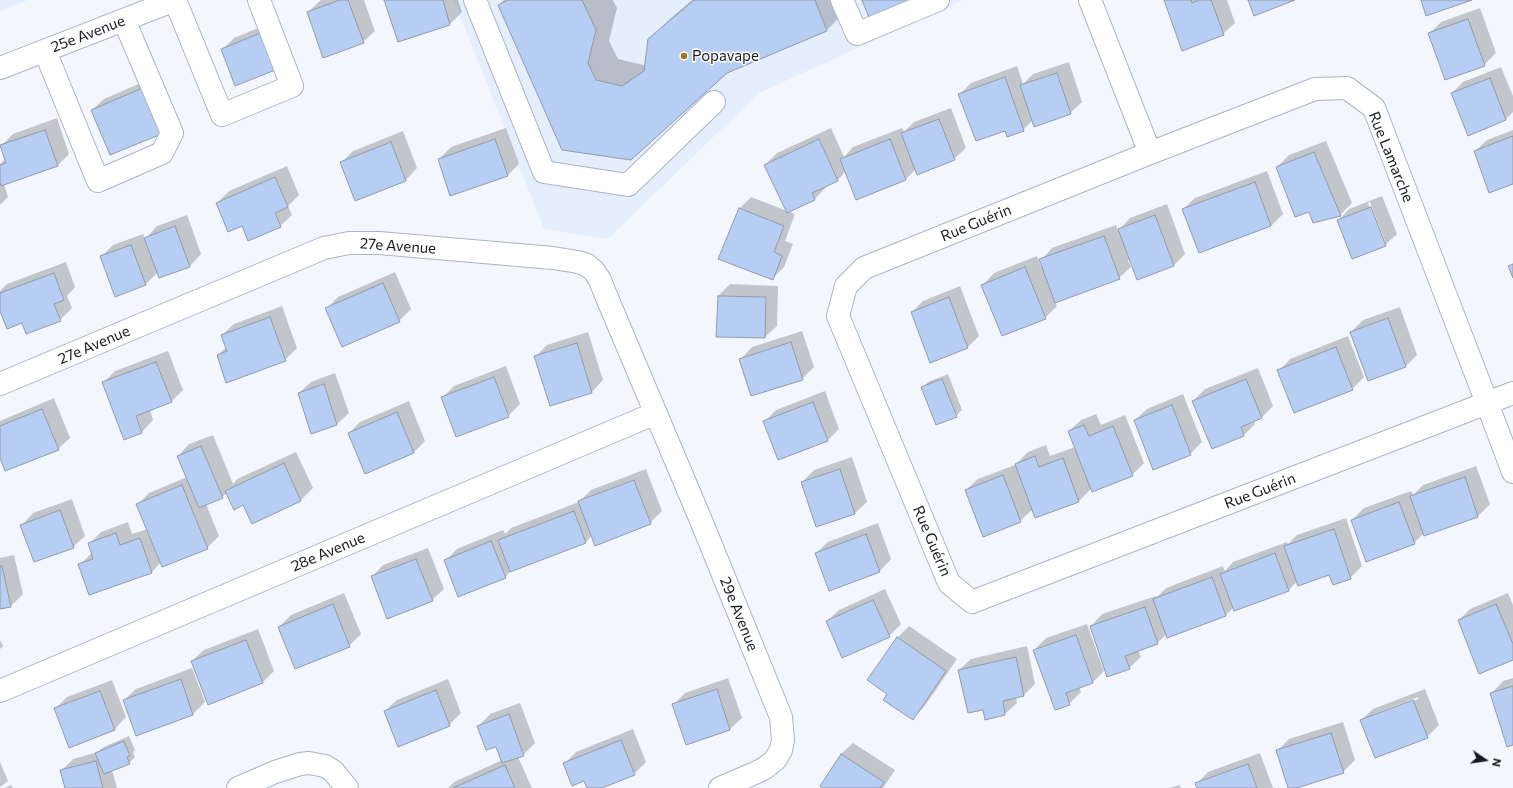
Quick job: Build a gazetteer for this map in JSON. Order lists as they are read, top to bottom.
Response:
{
  "streets": {
    "street": [
      "25e Avenue",
      "Rue Lamarche",
      "Rue Guérin",
      "27e Avenue",
      "28e Avenue",
      "29e Avenue"
    ]
  },
  "crossings": [
    ["Rue Lamarche", "Rue Guérin"],
    ["27e Avenue", "28e Avenue"],
    ["27e Avenue", "29e Avenue"],
    ["28e Avenue", "29e Avenue"]
  ],
  "places": ["Popavape"],
  "north": "right"
}
